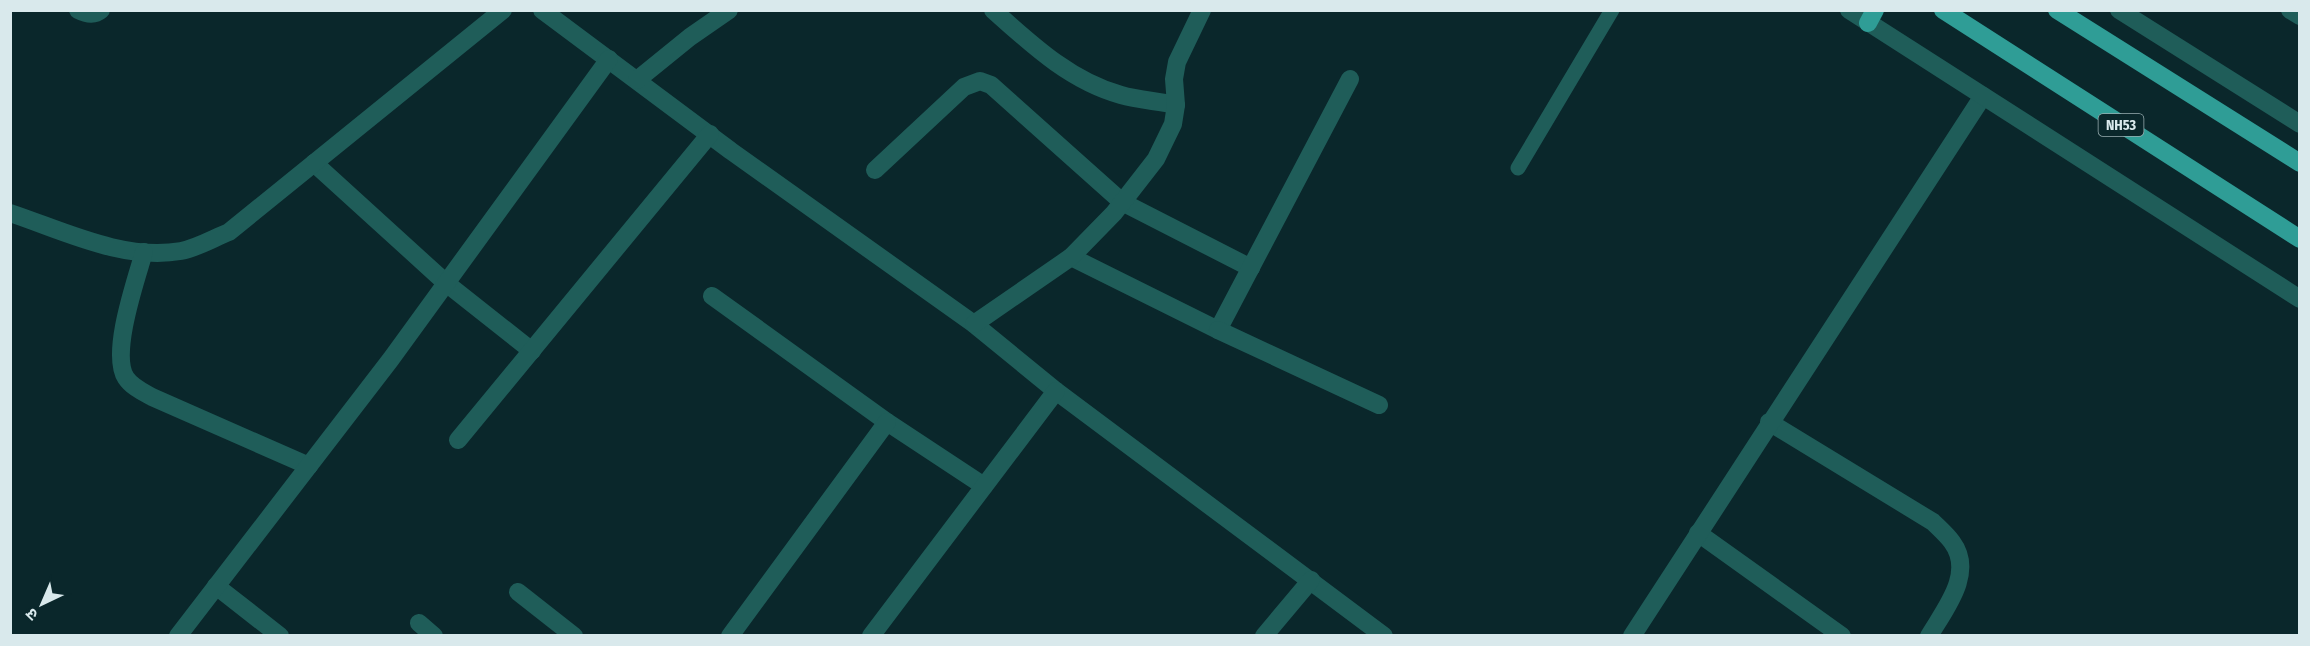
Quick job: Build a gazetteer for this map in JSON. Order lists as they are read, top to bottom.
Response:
{
  "streets": {
    "highway": ["NH53"]
  },
  "north": "bottom left"
}
